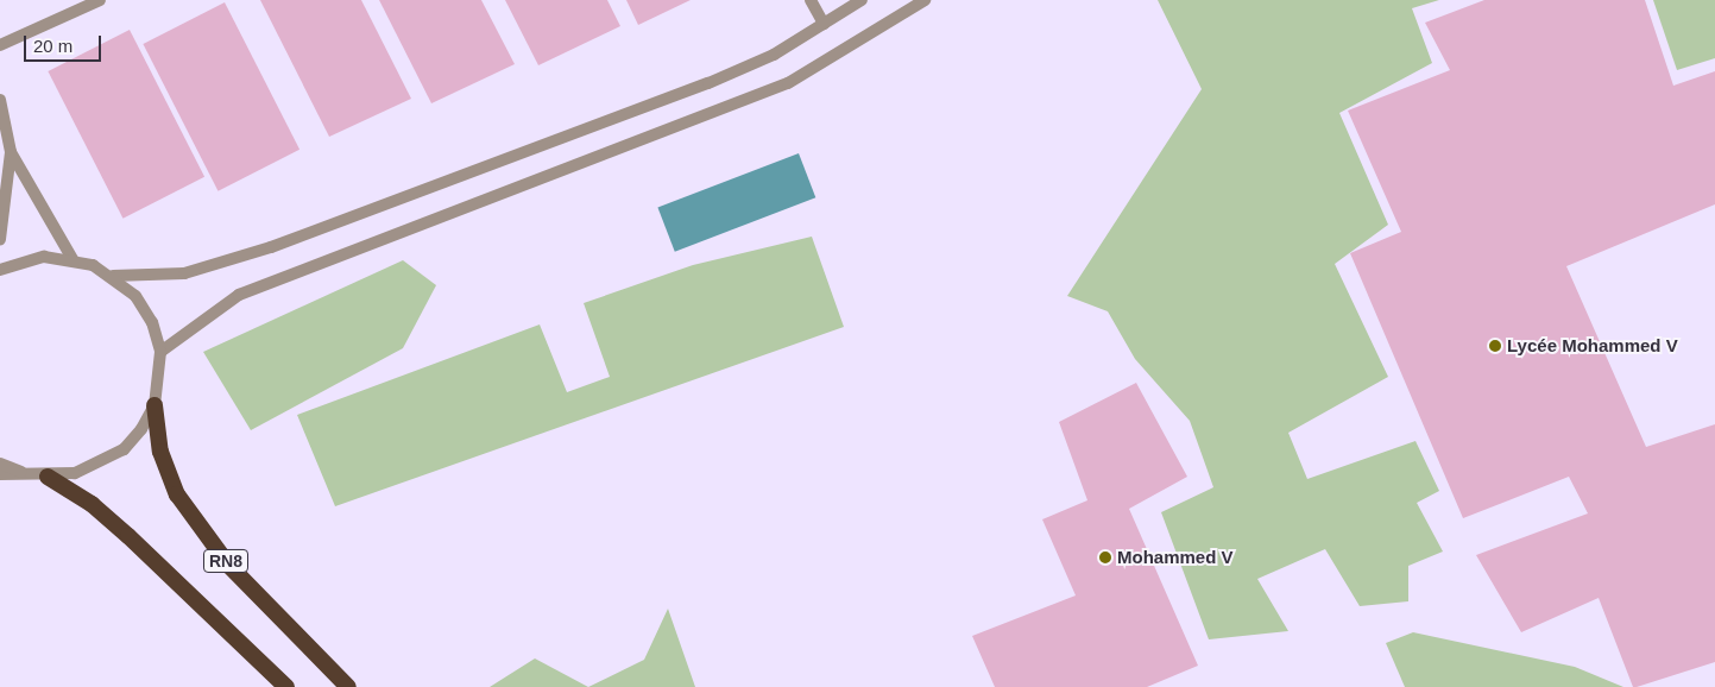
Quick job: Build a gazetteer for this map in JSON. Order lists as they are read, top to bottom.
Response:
{
  "streets": {
    "highway": ["RN8"]
  },
  "places": ["Lycée Mohammed V", "Mohammed V"],
  "scale_bar": "20 m"
}
